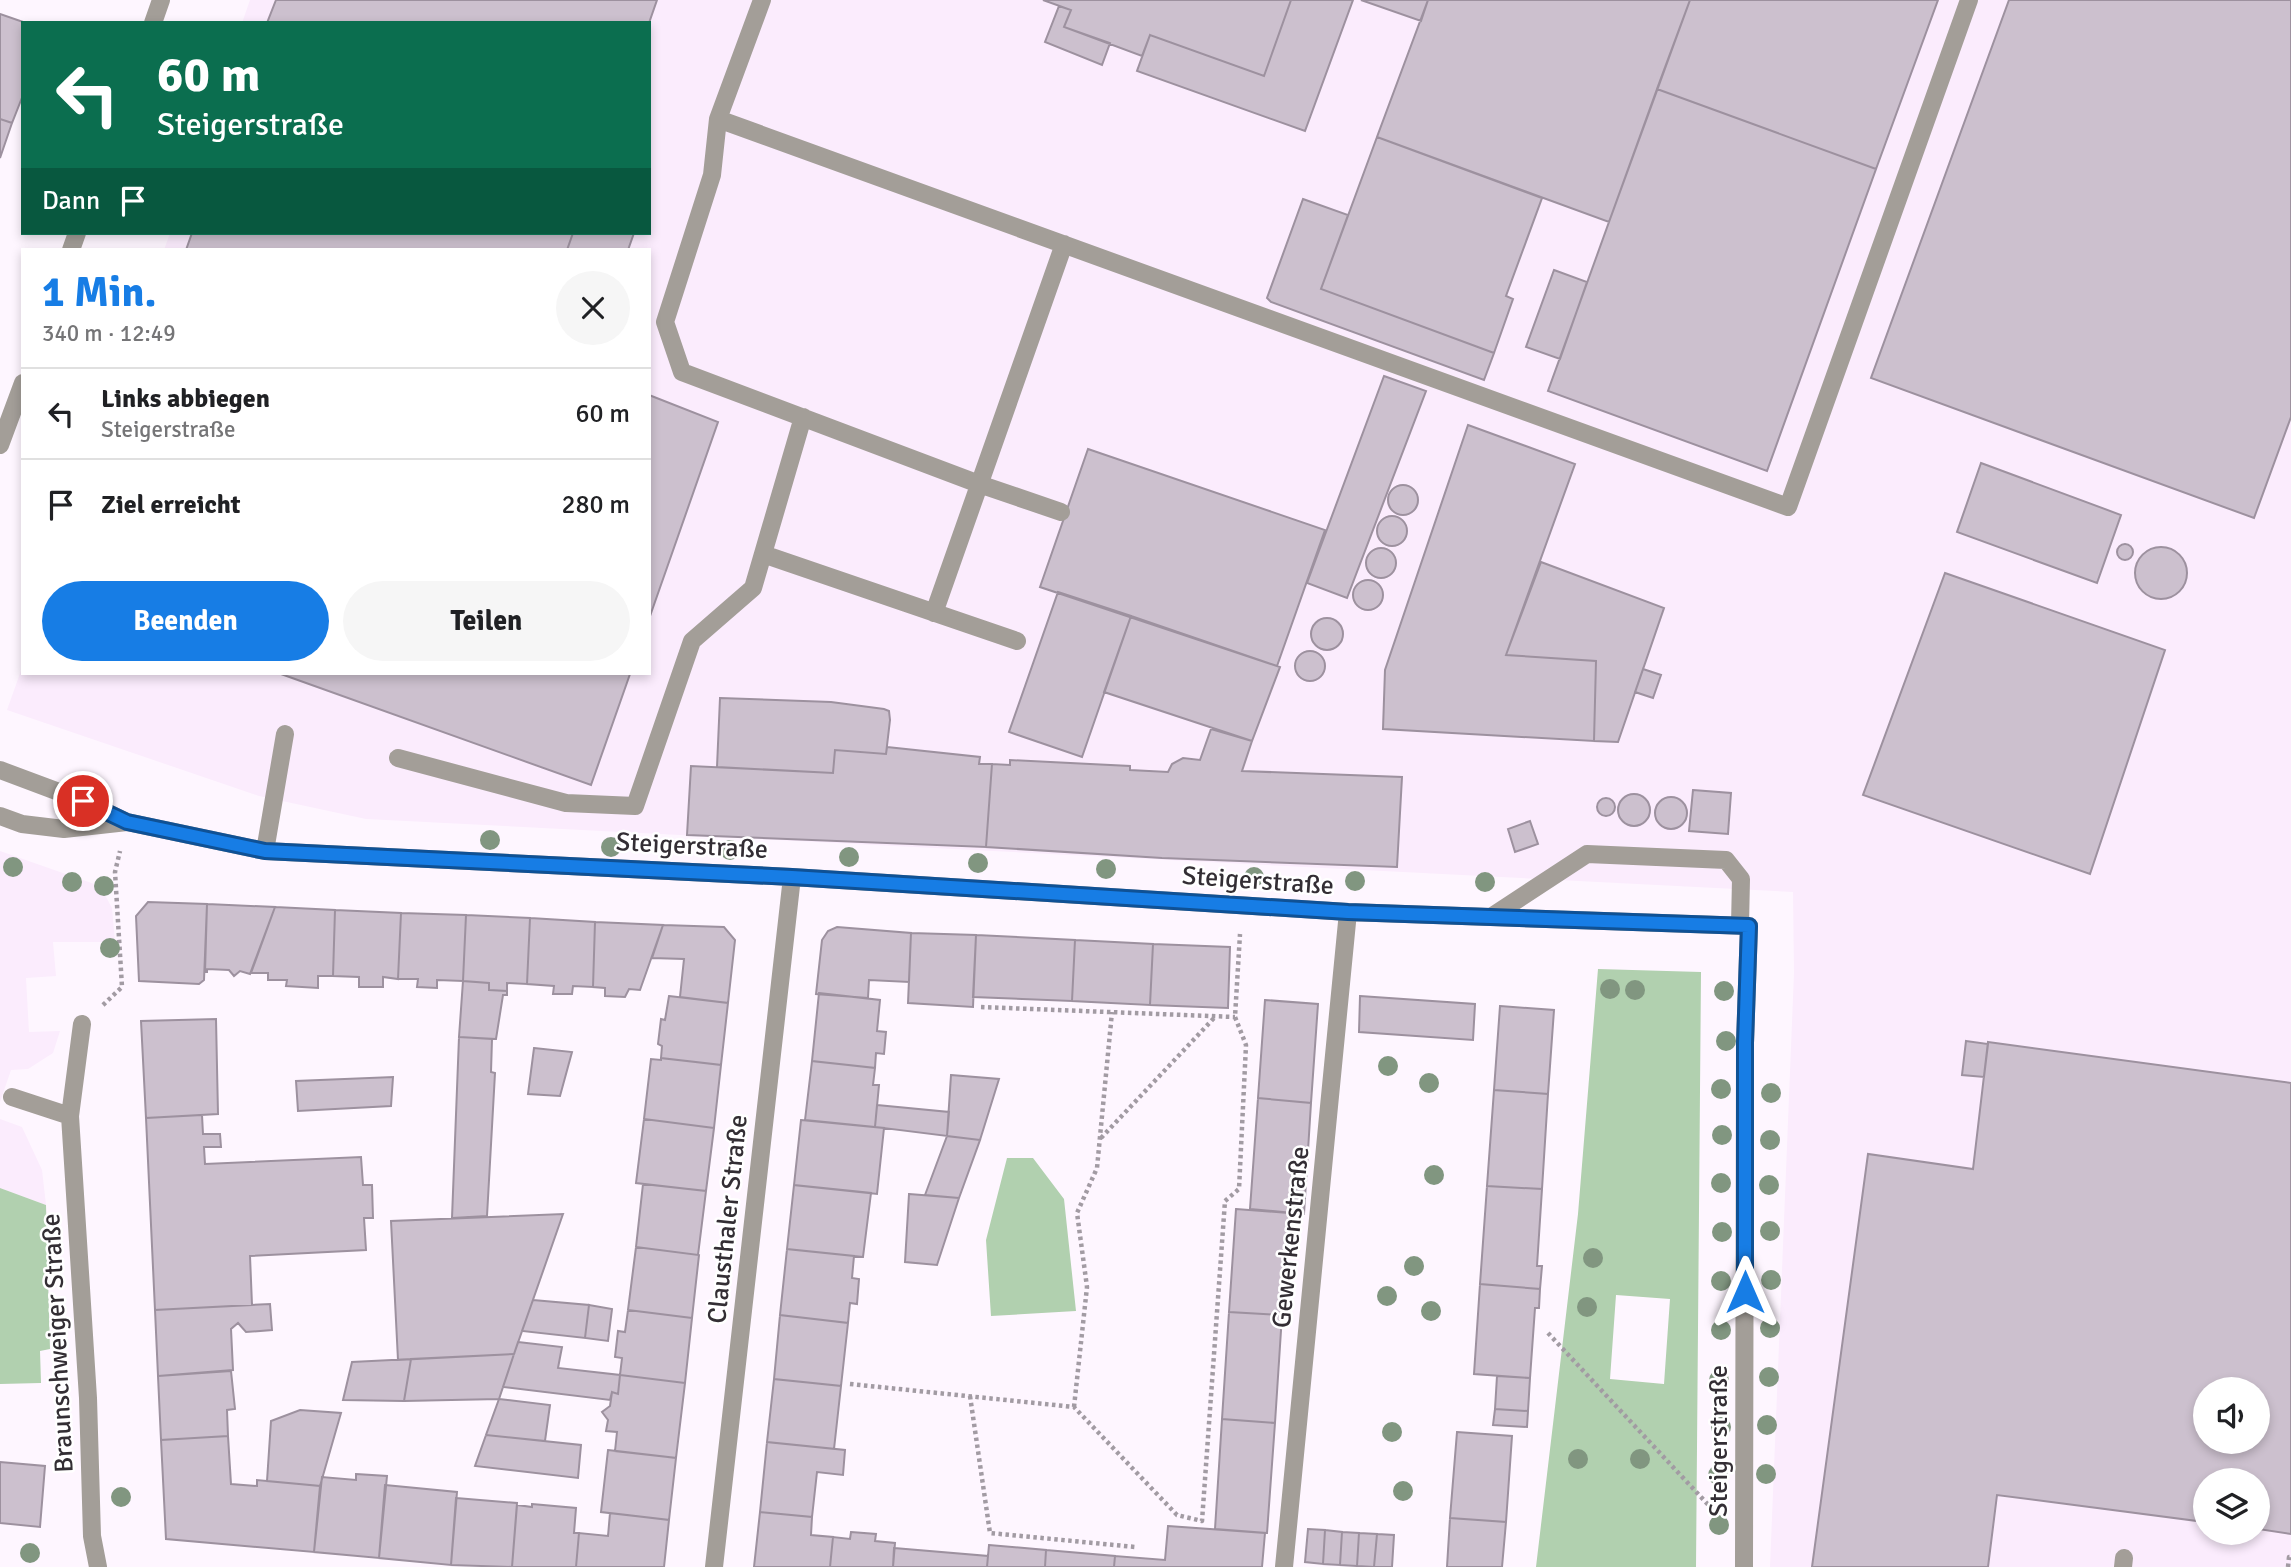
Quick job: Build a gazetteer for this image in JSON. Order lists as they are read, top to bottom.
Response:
{
  "streets": {
    "street": [
      "Steigerstraße",
      "Clausthaler Straße",
      "Gewerkenstraße",
      "Braunschweiger Straße"
    ]
  },
  "crossings": [
    ["Steigerstraße", "Clausthaler Straße"],
    ["Steigerstraße", "Gewerkenstraße"]
  ],
  "page": {
    "turn": ["60 m", "Steigerstraße"],
    "then": "Dann",
    "heading": ["1 Min.", "340 m · 12:49"],
    "list": [
      {
        "name": "Links abbiegen",
        "note": "Steigerstraße",
        "value": "60 m"
      },
      {
        "name": "Ziel erreicht",
        "value": "280 m"
      }
    ],
    "buttons": ["Beenden", "Teilen"]
  }
}
